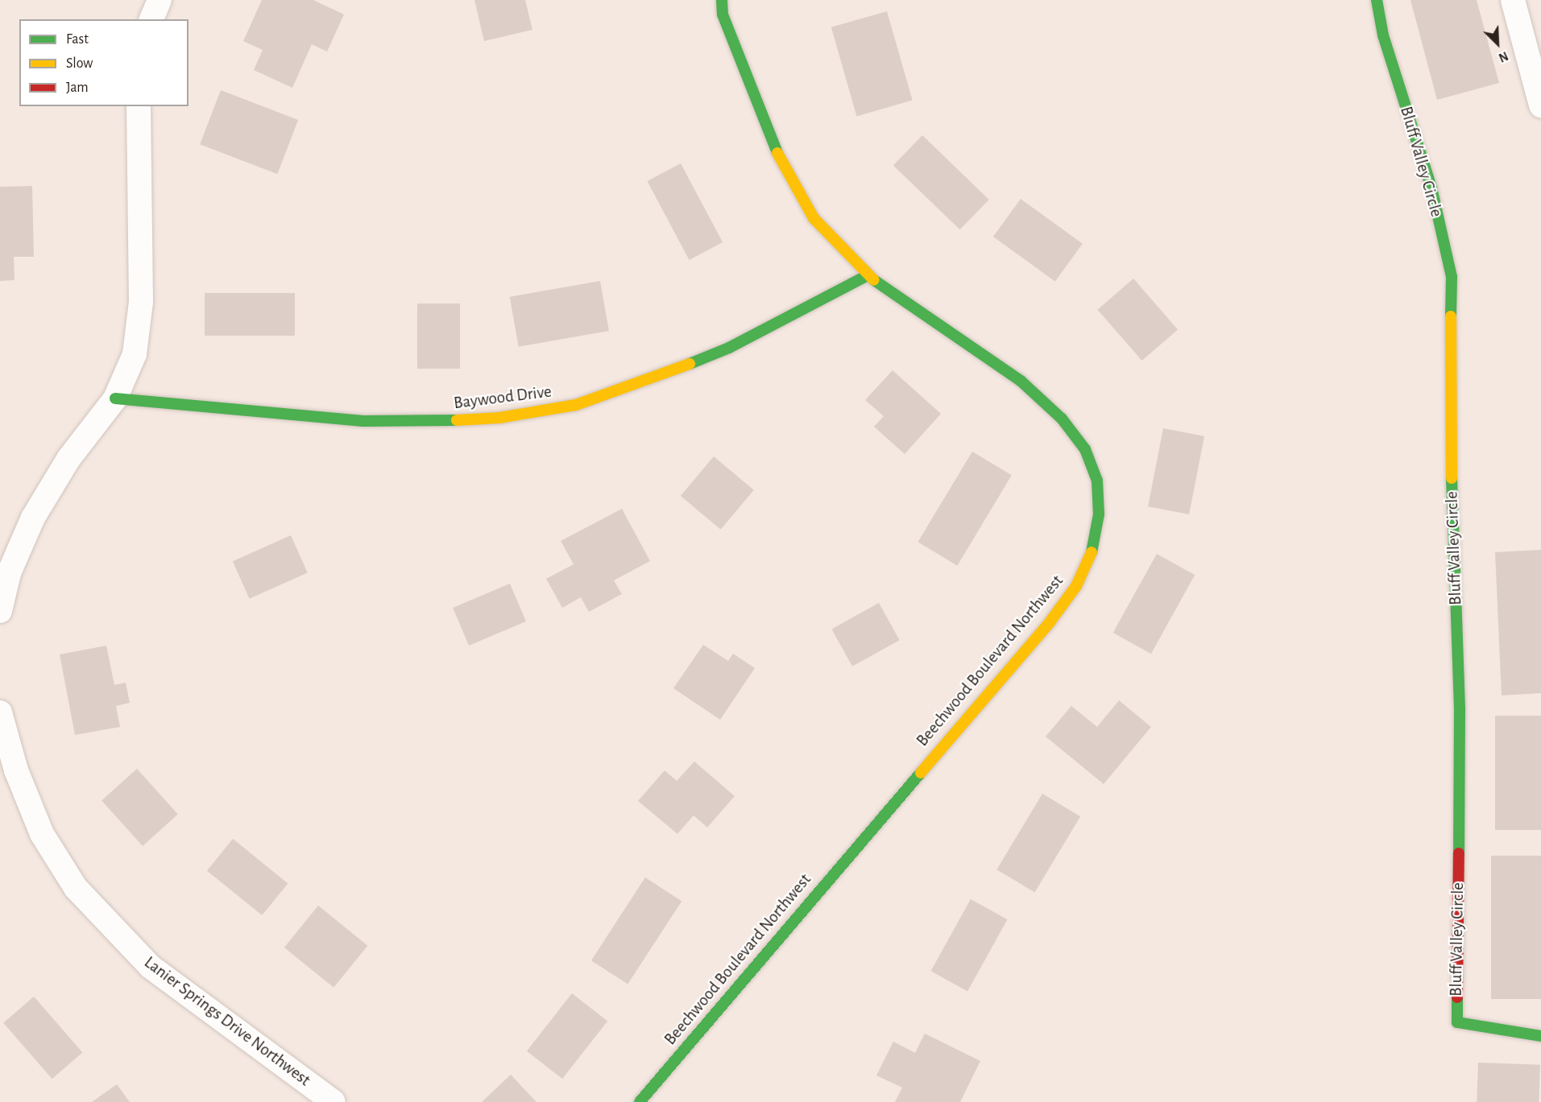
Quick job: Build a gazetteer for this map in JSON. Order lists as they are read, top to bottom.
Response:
{
  "streets": {
    "street": [
      "Bluff Valley Circle",
      "Baywood Drive",
      "Beechwood Boulevard Northwest",
      "Lanier Springs Drive Northwest"
    ]
  },
  "crossings": [
    ["Baywood Drive", "Beechwood Boulevard Northwest"]
  ],
  "legend": ["Fast", "Slow", "Jam"],
  "north": "bottom right"
}
